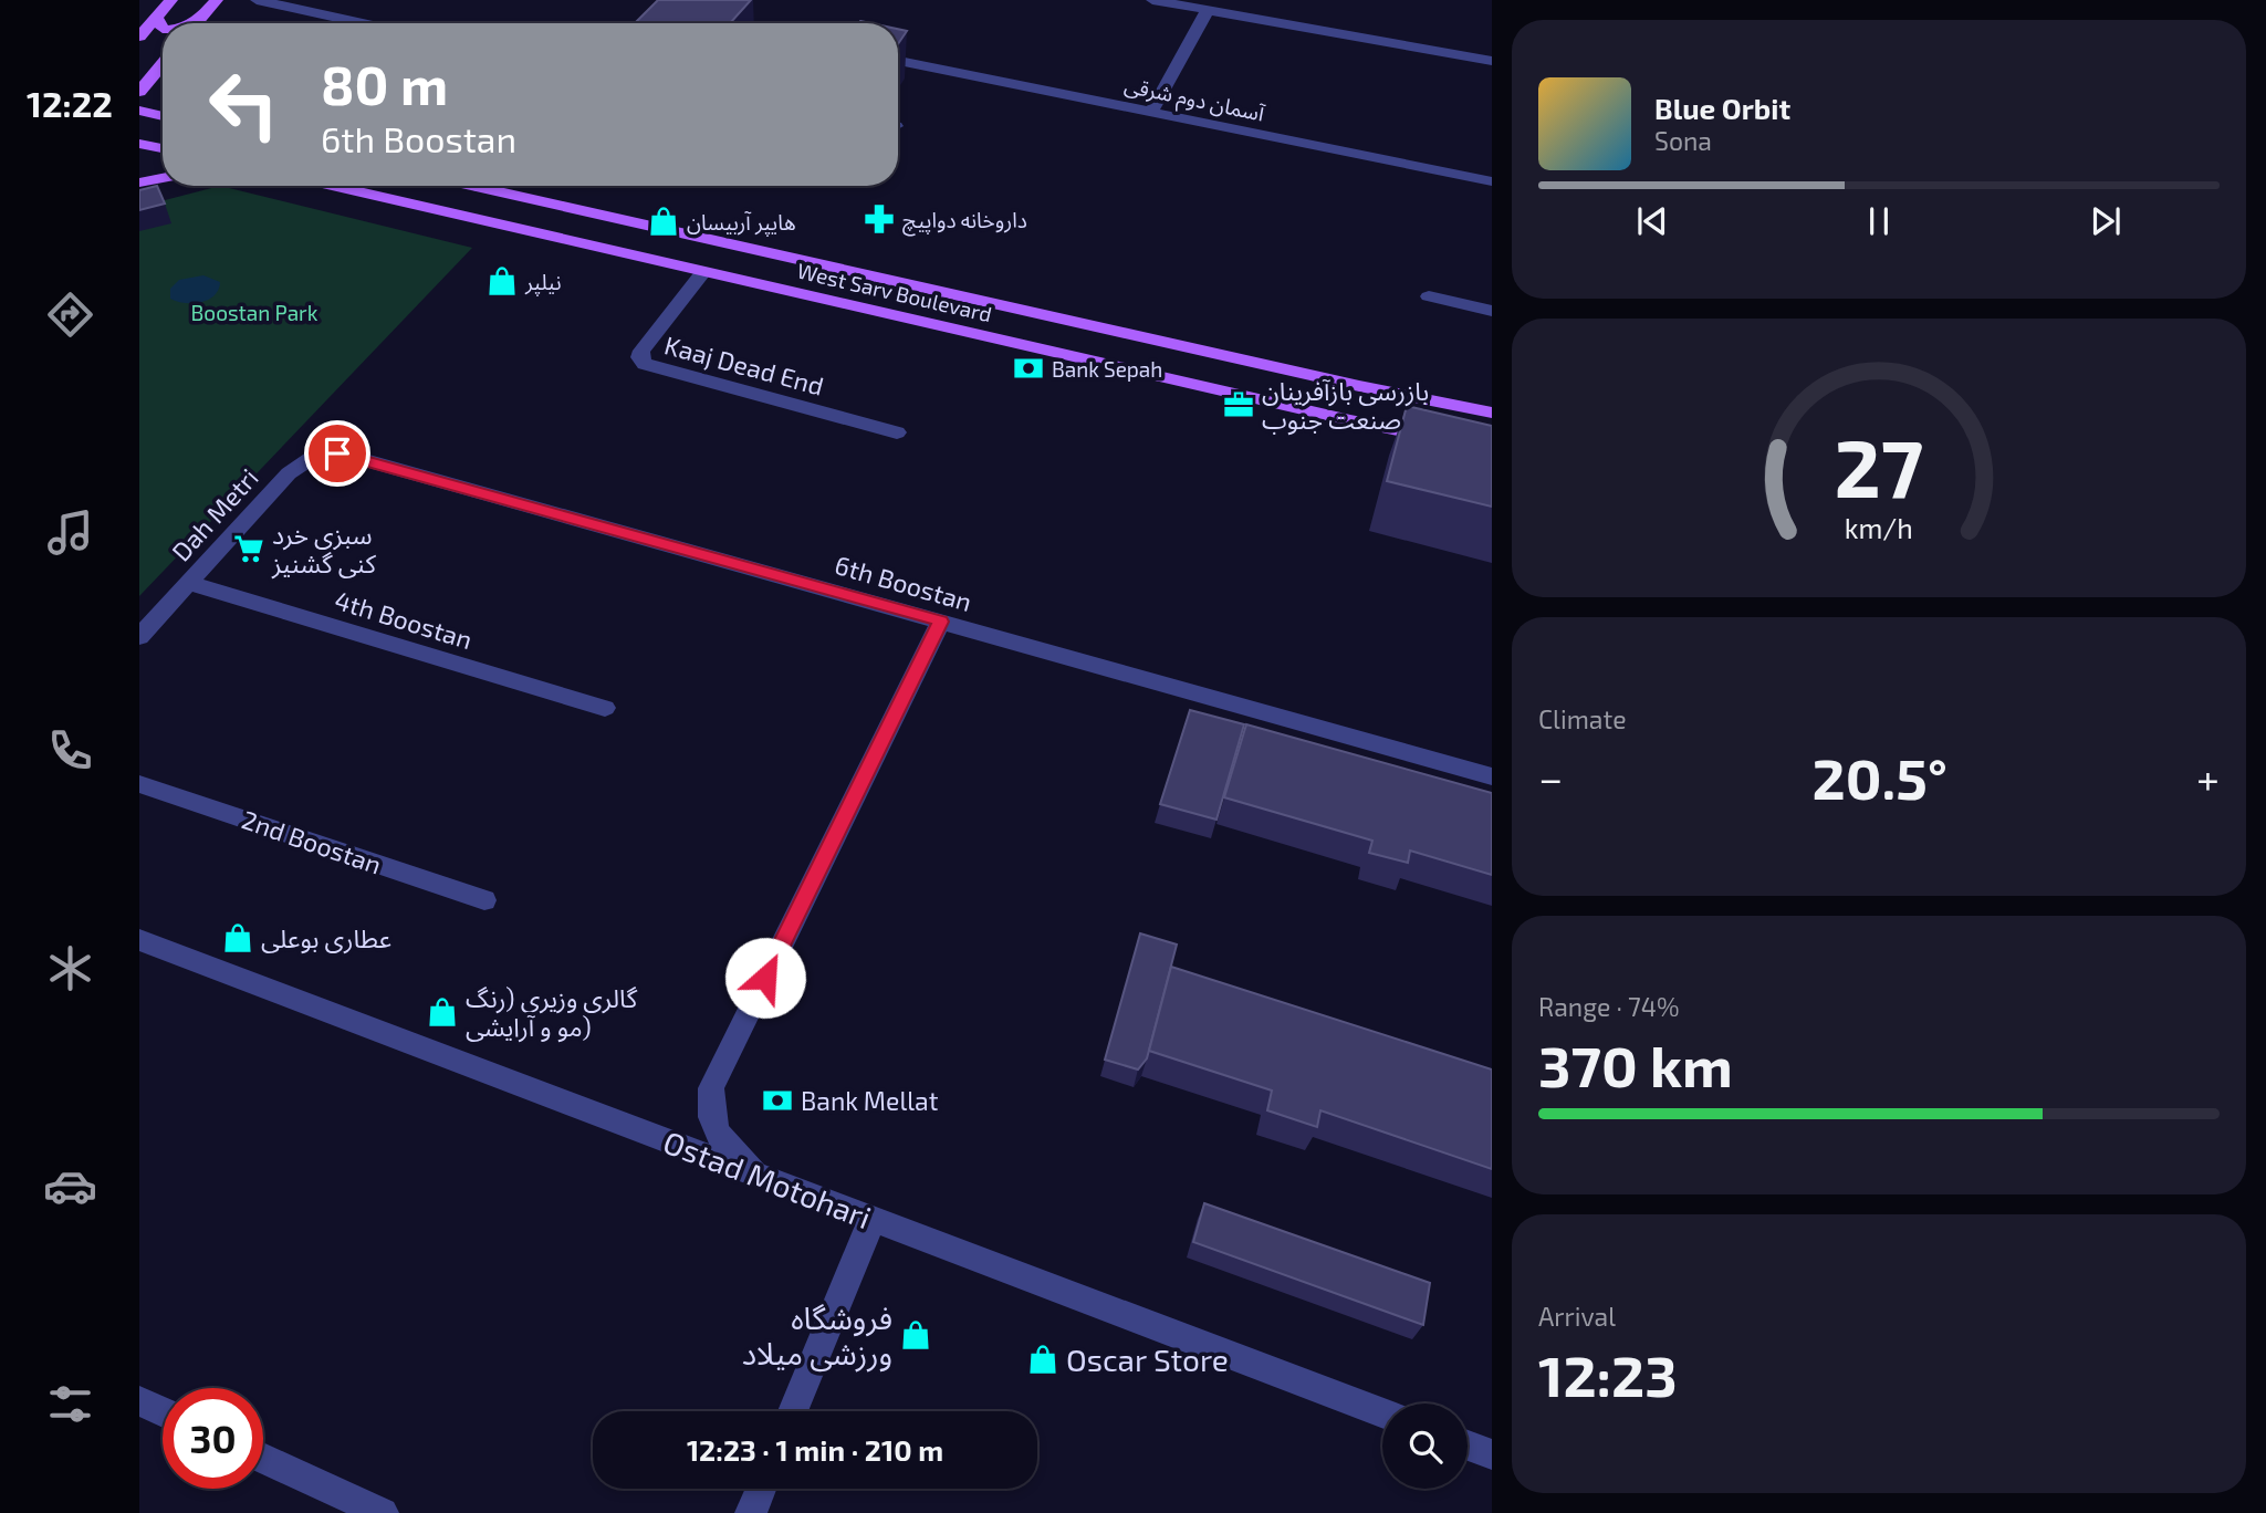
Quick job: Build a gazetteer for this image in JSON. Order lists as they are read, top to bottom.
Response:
{
  "streets": {
    "main road": ["West Sarv Boulevard"],
    "street": [
      "آسمان دوم شرقی",
      "Kaaj Dead End",
      "Dah Metri",
      "6th Boostan",
      "4th Boostan",
      "2nd Boostan",
      "Ostad Motohari"
    ]
  },
  "crossings": [
    ["West Sarv Boulevard", "Kaaj Dead End"],
    ["Dah Metri", "6th Boostan"],
    ["Dah Metri", "4th Boostan"]
  ],
  "parks": ["Boostan Park"],
  "places": {
    "pharmacy": ["داروخانه دواپیچ"],
    "shop": [
      "هایپر آربیسان",
      "نیلپر",
      "عطاری بوعلی",
      "گالری وزیری (رنگ مو و آرایشی)",
      "فروشگاه ورزشی میلاد",
      "Oscar Store"
    ],
    "bank": ["Bank Sepah", "Bank Mellat"],
    "office": ["بازرسی بازآفرینان صنعت جنوب"],
    "supermarket": ["سبزی خرد کنی گشنیز"]
  },
  "page": {
    "tabs": "12:22",
    "turn": ["80 m", "6th Boostan"],
    "song": ["Blue Orbit", "Sona"],
    "tile": [
      "Climate",
      ["Range · 74%", "370 km"],
      ["Arrival", "12:23"]
    ],
    "heat": ["−", "20.5°", "+"],
    "limit": "30",
    "trip": "12:23 · 1 min · 210 m",
    "gauge": ["27", "km/h"]
  }
}
